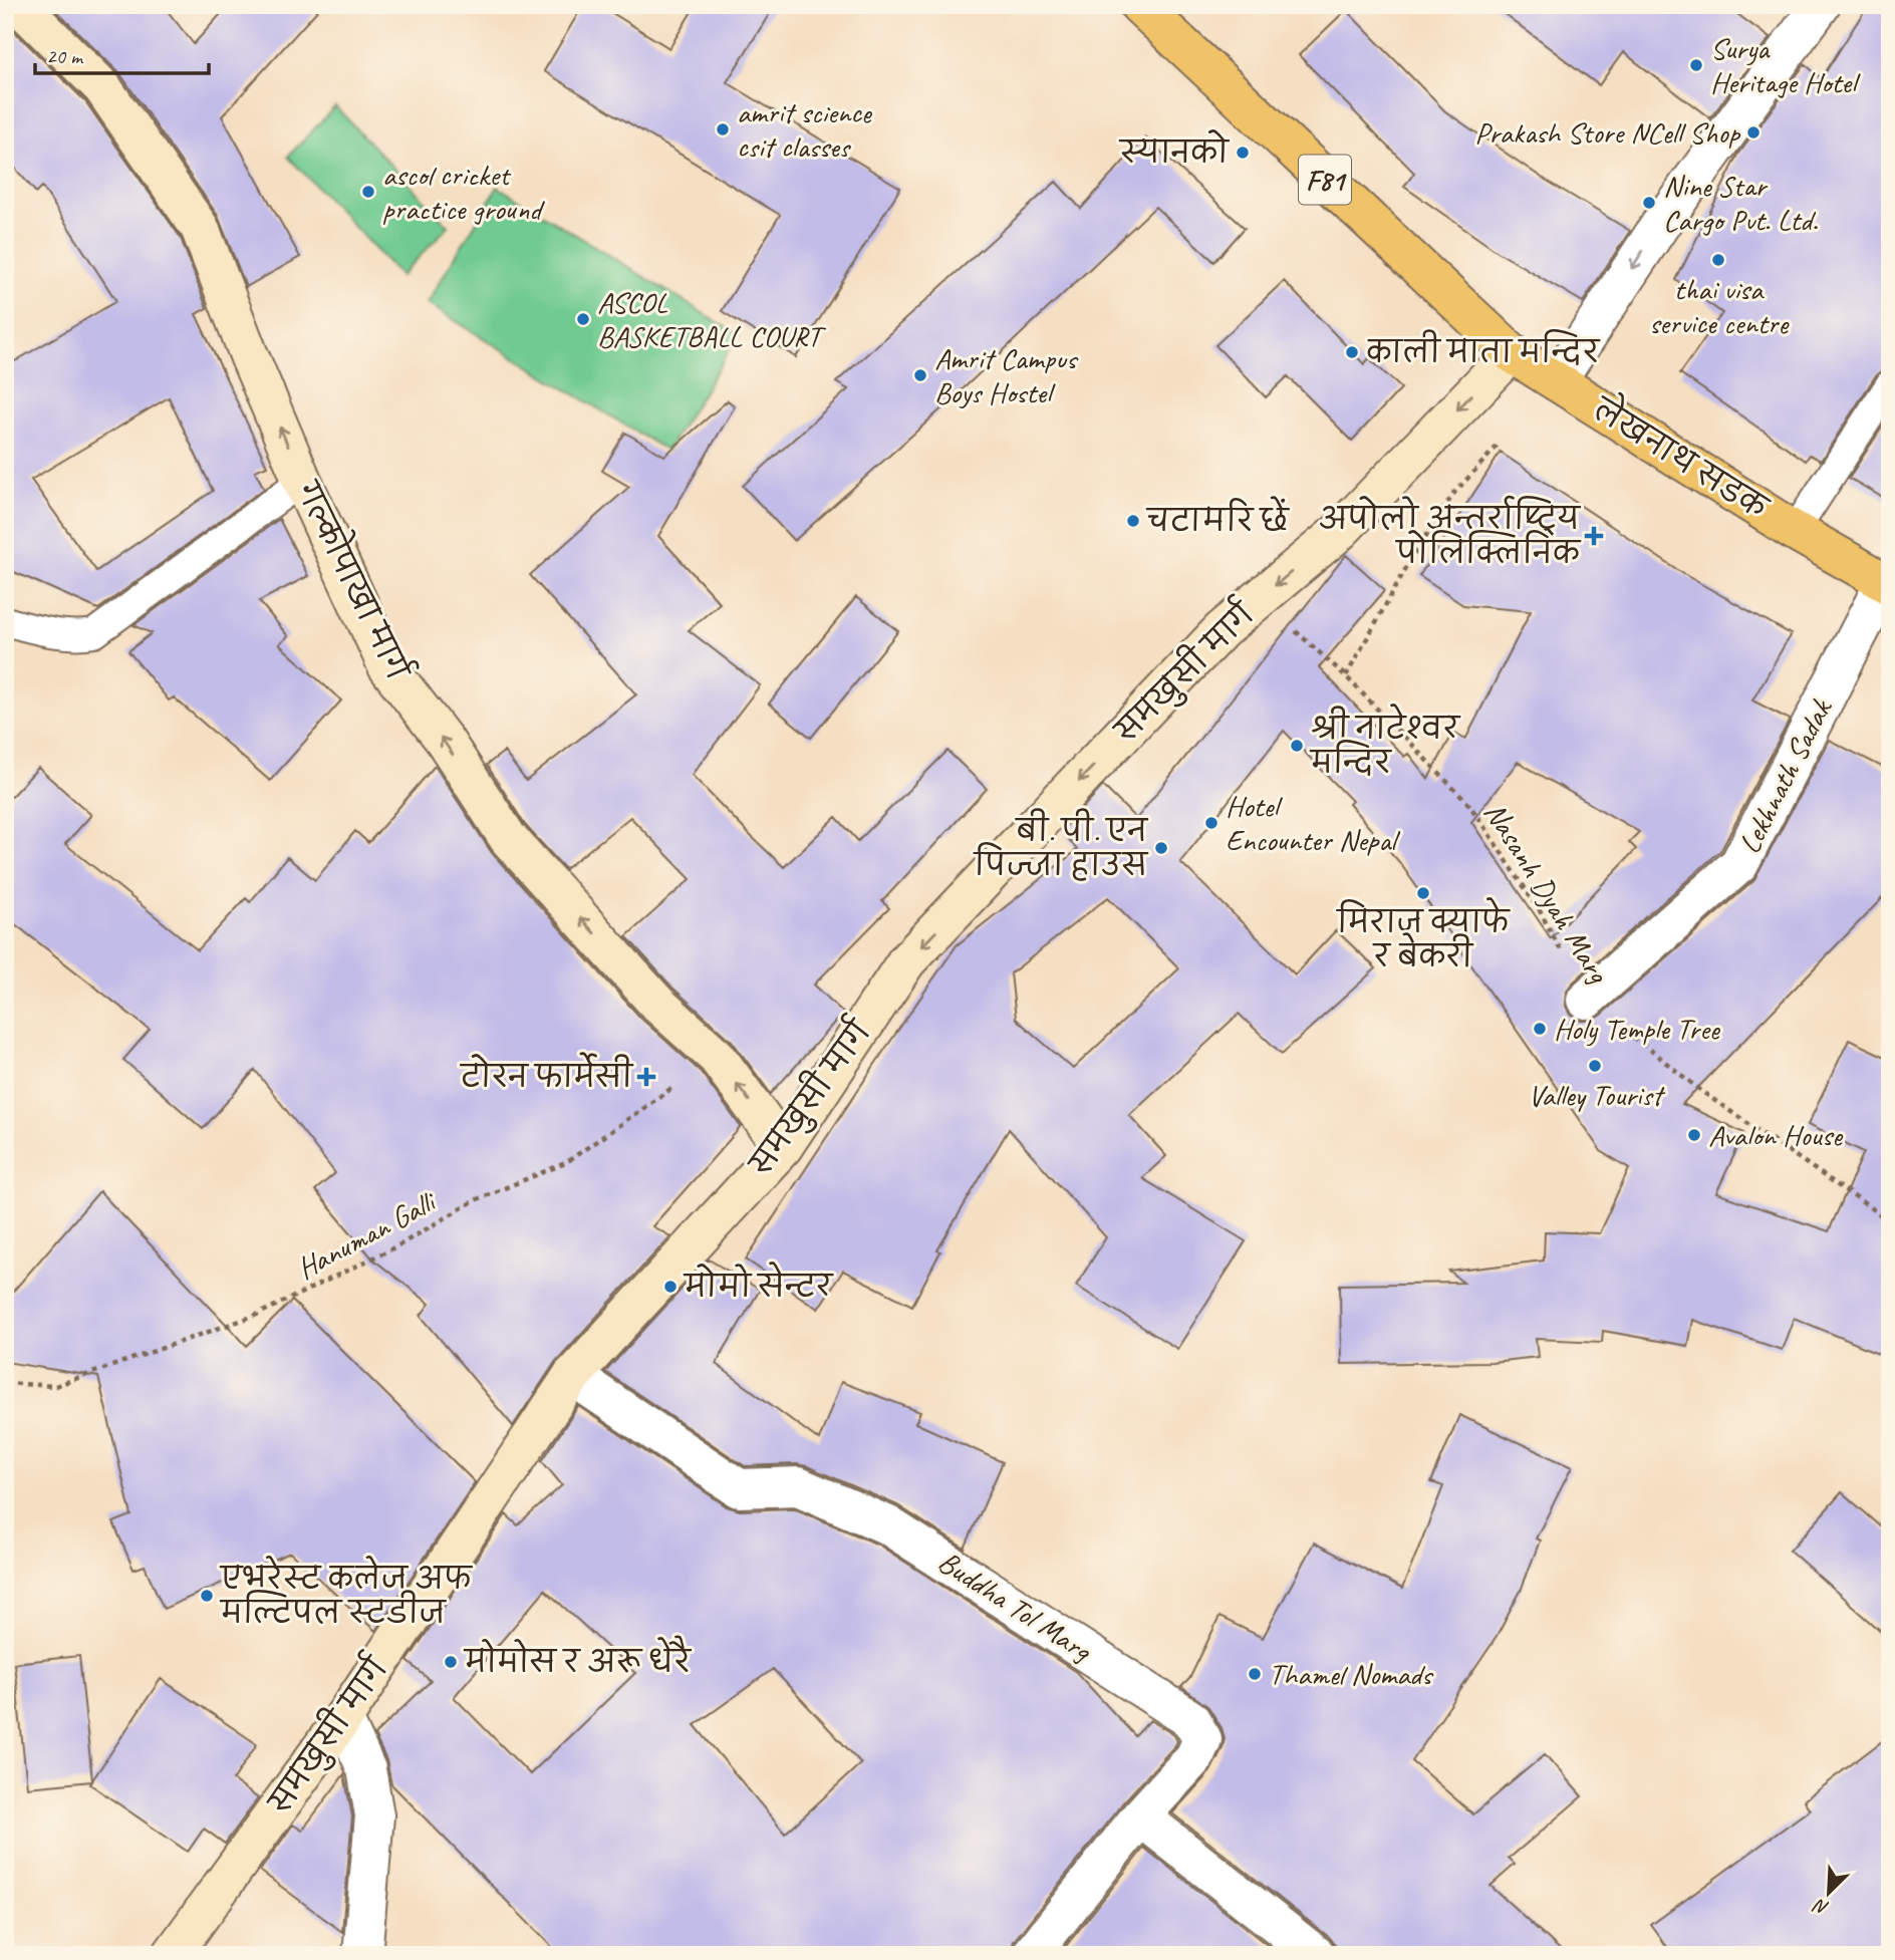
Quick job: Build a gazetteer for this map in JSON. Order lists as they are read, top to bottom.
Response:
{
  "streets": {
    "main road": [
      "F81",
      "लेखनाथ सडक",
      "गल्कोपाखा मार्ग",
      "समखुसी मार्ग"
    ],
    "street": ["Lekhnath Sadak", "Buddha Tol Marg"],
    "path": ["Nasanh Dyah Marg", "Hanuman Galli"]
  },
  "crossings": [
    ["लेखनाथ सडक", "समखुसी मार्ग"],
    ["लेखनाथ सडक", "Lekhnath Sadak"],
    ["गल्कोपाखा मार्ग", "समखुसी मार्ग"],
    ["गल्कोपाखा मार्ग", "Hanuman Galli"],
    ["समखुसी मार्ग", "Buddha Tol Marg"],
    ["Lekhnath Sadak", "Nasanh Dyah Marg"]
  ],
  "one_way": ["गल्कोपाखा मार्ग", "समखुसी मार्ग"],
  "places": {
    "other": [
      "Surya Heritage Hotel",
      "amrit science csit classes",
      "Prakash Store NCell Shop",
      "स्यानको",
      "ascol cricket practice ground",
      "Nine Star Cargo Pvt. Ltd.",
      "thai visa service centre",
      "ASCOL BASKETBALL COURT",
      "काली माता मन्दिर",
      "Amrit Campus Boys Hostel",
      "चटामरि छें",
      "श्री नाटेश्वर मन्दिर",
      "Hotel Encounter Nepal",
      "बी. पी. एन पिज्जा हाउस",
      "मिराज क्याफे र बेकरी",
      "Holy Temple Tree",
      "Valley Tourist",
      "Avalon House",
      "मोमो सेन्टर",
      "एभरेस्ट कलेज अफ मल्टिपल स्टडीज",
      "मोमोस र अरू धेरै",
      "Thamel Nomads"
    ],
    "health": ["अपोलो अन्तर्राष्ट्रिय पोलिक्लिनिक", "टोरन फार्मेसी"]
  },
  "scale_bar": "20 m",
  "north": "bottom left"
}
